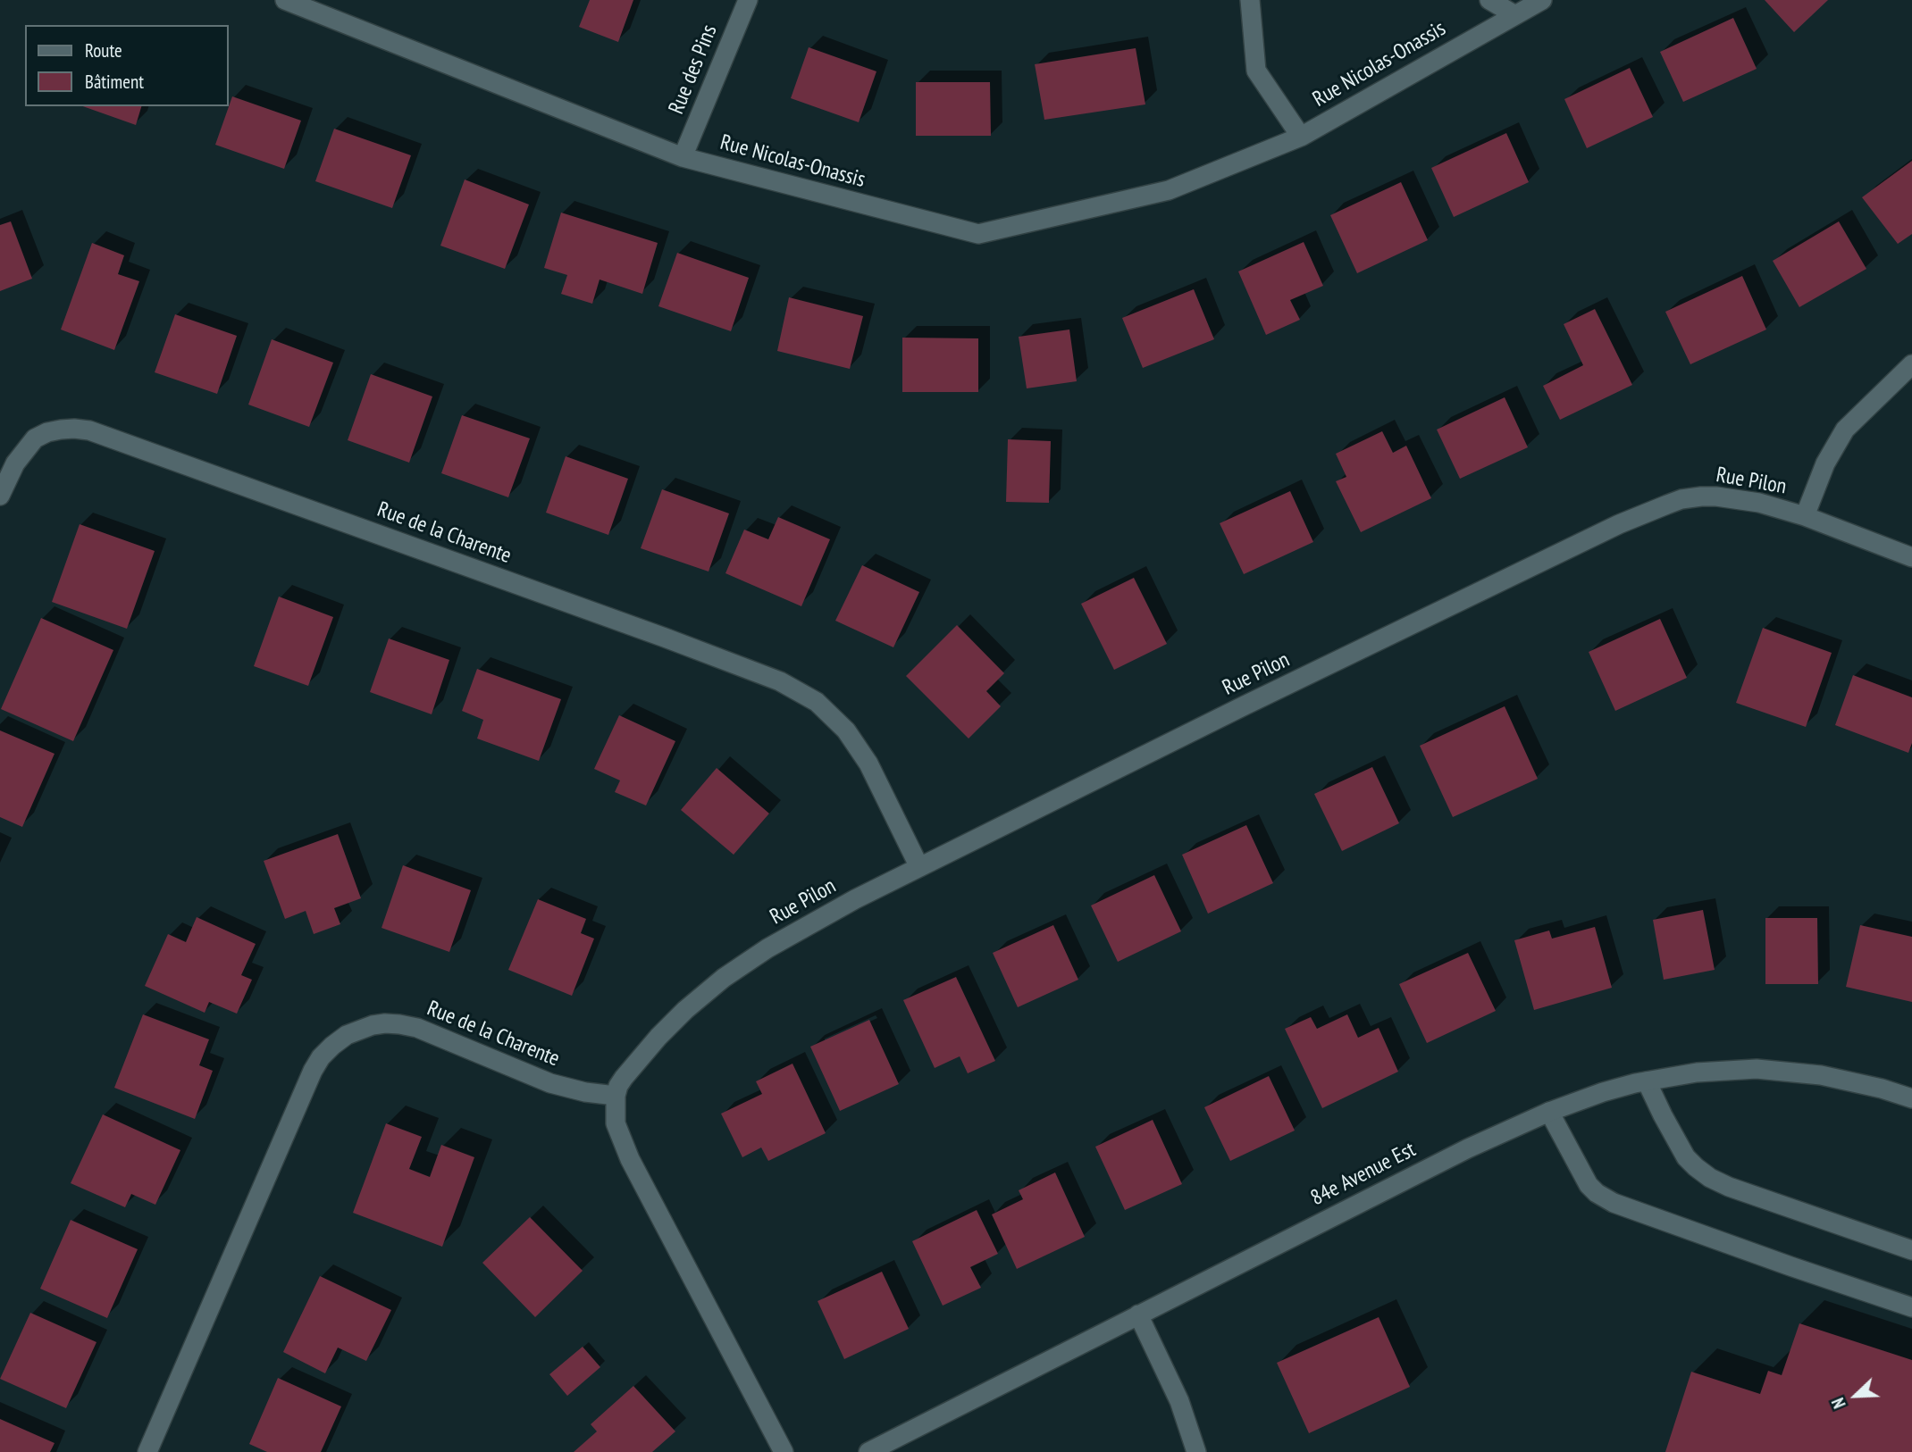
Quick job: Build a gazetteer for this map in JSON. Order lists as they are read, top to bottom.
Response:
{
  "streets": {
    "street": [
      "Rue Nicolas-Onassis",
      "Rue des Pins",
      "Rue Pilon",
      "Rue de la Charente",
      "84e Avenue Est"
    ]
  },
  "crossings": [
    ["Rue Nicolas-Onassis", "Rue des Pins"],
    ["Rue Pilon", "Rue de la Charente"]
  ],
  "legend": ["Route", "Bâtiment"],
  "north": "bottom left"
}
